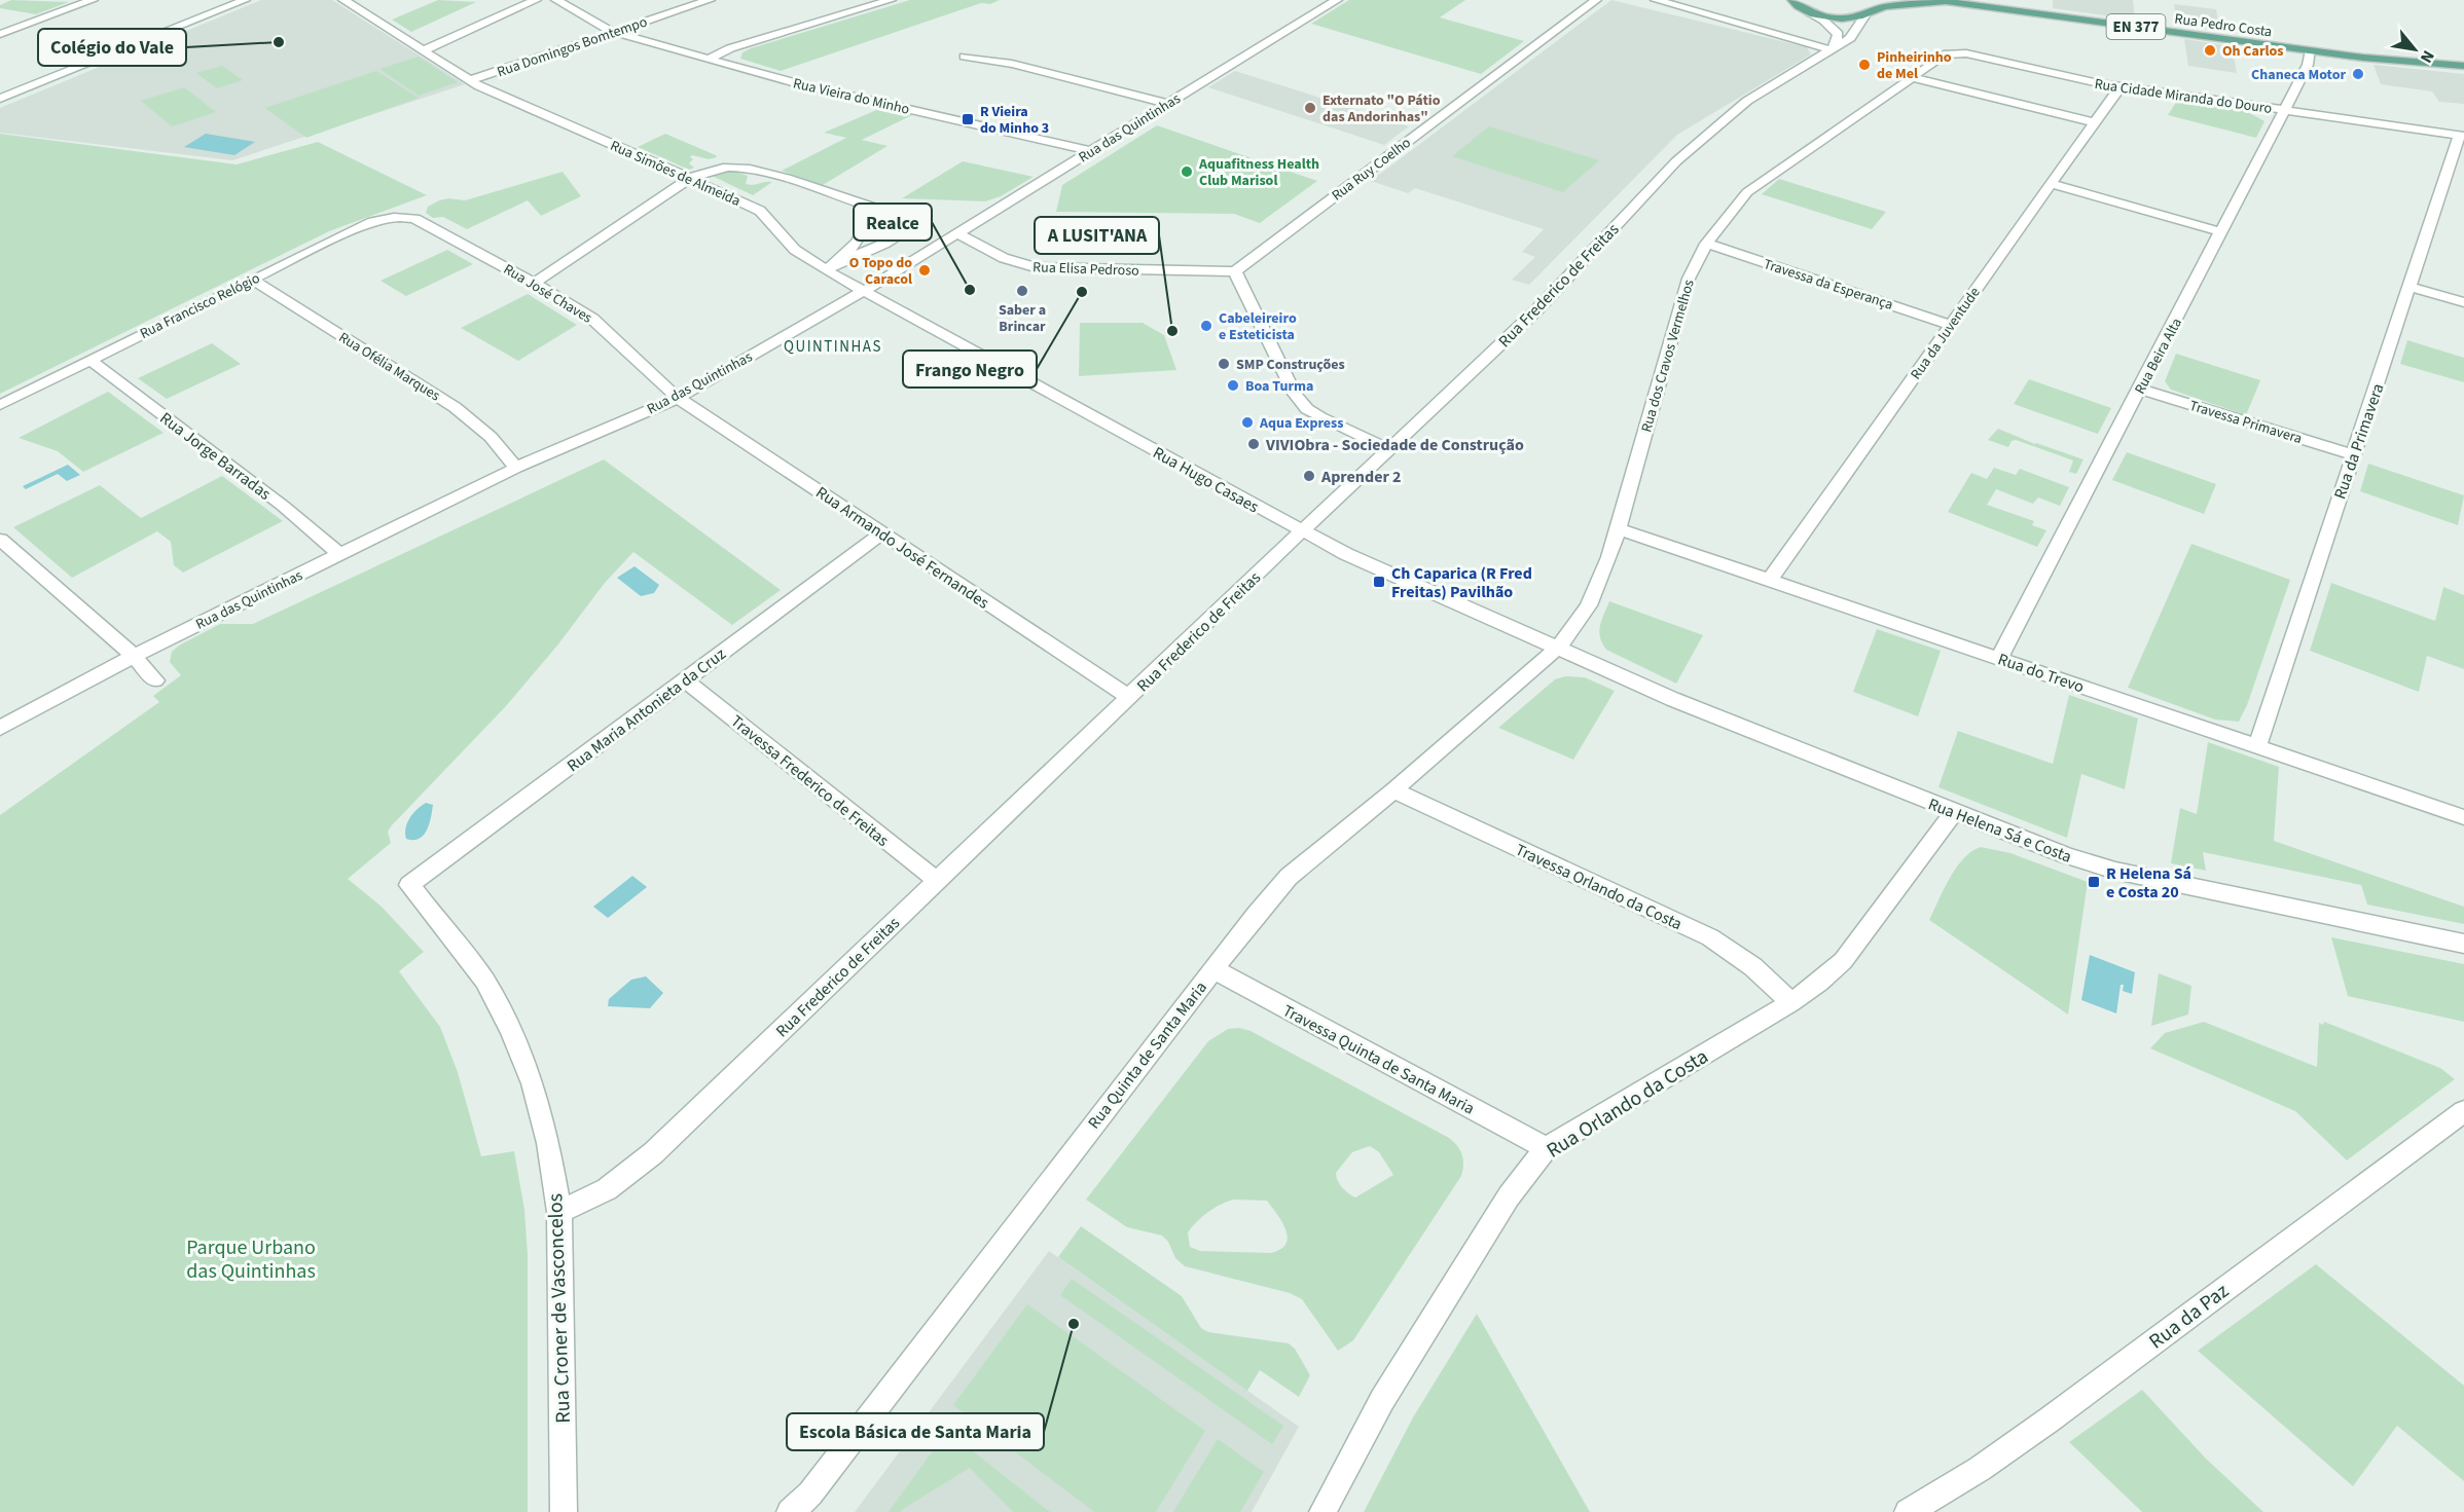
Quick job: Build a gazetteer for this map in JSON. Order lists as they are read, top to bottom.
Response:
{
  "streets": {
    "main road": ["Rua Pedro Costa", "EN 377"],
    "street": [
      "Rua Domingos Bomtempo",
      "Rua Vieira do Minho",
      "Rua Cidade Miranda do Douro",
      "Rua das Quintinhas",
      "Rua Ruy Coelho",
      "Rua Simões de Almeida",
      "Rua Elisa Pedroso",
      "Travessa da Esperança",
      "Rua Frederico de Freitas",
      "Rua José Chaves",
      "Rua Francisco Relógio",
      "Rua da Juventude",
      "Rua dos Cravos Vermelhos",
      "Rua Beira Alta",
      "Rua Ofélia Marques",
      "Travessa Primavera",
      "Rua da Primavera",
      "Rua Jorge Barradas",
      "Rua Hugo Casaes",
      "Rua Armando José Fernandes",
      "Rua do Trevo",
      "Rua Maria Antonieta da Cruz",
      "Travessa Frederico de Freitas",
      "Rua Helena Sá e Costa",
      "Travessa Orlando da Costa",
      "Rua Quinta de Santa Maria",
      "Travessa Quinta de Santa Maria",
      "Rua Orlando da Costa",
      "Rua Croner de Vasconcelos",
      "Rua da Paz"
    ]
  },
  "crossings": [
    ["Rua Pedro Costa", "Rua Frederico de Freitas"],
    ["Rua Pedro Costa", "Rua Beira Alta"],
    ["Rua Domingos Bomtempo", "Rua Vieira do Minho"],
    ["Rua Domingos Bomtempo", "Rua Simões de Almeida"],
    ["Rua Vieira do Minho", "Rua das Quintinhas"],
    ["Rua Cidade Miranda do Douro", "Rua da Juventude"],
    ["Rua Cidade Miranda do Douro", "Rua dos Cravos Vermelhos"],
    ["Rua Cidade Miranda do Douro", "Rua Beira Alta"],
    ["Rua Cidade Miranda do Douro", "Rua da Primavera"],
    ["Rua das Quintinhas", "Rua Simões de Almeida"],
    ["Rua das Quintinhas", "Rua Elisa Pedroso"],
    ["Rua das Quintinhas", "Rua José Chaves"],
    ["Rua das Quintinhas", "Rua Ofélia Marques"],
    ["Rua das Quintinhas", "Rua Jorge Barradas"],
    ["Rua das Quintinhas", "Rua Hugo Casaes"],
    ["Rua das Quintinhas", "Rua Armando José Fernandes"],
    ["Rua Ruy Coelho", "Rua Elisa Pedroso"],
    ["Rua Simões de Almeida", "Rua Hugo Casaes"],
    ["Travessa da Esperança", "Rua da Juventude"],
    ["Travessa da Esperança", "Rua dos Cravos Vermelhos"],
    ["Rua Frederico de Freitas", "Rua Hugo Casaes"],
    ["Rua Frederico de Freitas", "Rua Armando José Fernandes"],
    ["Rua Frederico de Freitas", "Travessa Frederico de Freitas"],
    ["Rua Frederico de Freitas", "Rua Croner de Vasconcelos"],
    ["Rua José Chaves", "Rua Francisco Relógio"],
    ["Rua José Chaves", "Rua Armando José Fernandes"],
    ["Rua Francisco Relógio", "Rua Ofélia Marques"],
    ["Rua Francisco Relógio", "Rua Jorge Barradas"],
    ["Rua da Juventude", "Rua do Trevo"],
    ["Rua dos Cravos Vermelhos", "Rua Hugo Casaes"],
    ["Rua dos Cravos Vermelhos", "Rua do Trevo"],
    ["Rua dos Cravos Vermelhos", "Rua Helena Sá e Costa"],
    ["Rua dos Cravos Vermelhos", "Rua Quinta de Santa Maria"],
    ["Rua Beira Alta", "Travessa Primavera"],
    ["Rua Beira Alta", "Rua do Trevo"],
    ["Travessa Primavera", "Rua da Primavera"],
    ["Rua da Primavera", "Rua do Trevo"],
    ["Rua Hugo Casaes", "Rua Helena Sá e Costa"],
    ["Rua Hugo Casaes", "Rua Quinta de Santa Maria"],
    ["Rua Armando José Fernandes", "Rua Maria Antonieta da Cruz"],
    ["Rua Maria Antonieta da Cruz", "Travessa Frederico de Freitas"],
    ["Rua Maria Antonieta da Cruz", "Rua Croner de Vasconcelos"],
    ["Rua Helena Sá e Costa", "Rua Quinta de Santa Maria"],
    ["Rua Helena Sá e Costa", "Rua Orlando da Costa"],
    ["Travessa Orlando da Costa", "Rua Quinta de Santa Maria"],
    ["Travessa Orlando da Costa", "Rua Orlando da Costa"],
    ["Rua Quinta de Santa Maria", "Travessa Quinta de Santa Maria"],
    ["Travessa Quinta de Santa Maria", "Rua Orlando da Costa"]
  ],
  "districts": ["QUINTINHAS"],
  "parks": ["Parque Urbano das Quintinhas"],
  "places": {
    "other": [
      "Colégio do Vale",
      "Oh Carlos",
      "Pinheirinho de Mel",
      "Chaneca Motor",
      "Externato \"O Pátio das Andorinhas\"",
      "Aquafitness Health Club Marisol",
      "O Topo do Caracol",
      "Realce",
      "Saber a Brincar",
      "Frango Negro",
      "Cabeleireiro e Esteticista",
      "A LUSIT'ANA",
      "SMP Construções",
      "Boa Turma",
      "Aqua Express",
      "VIVIObra - Sociedade de Construção",
      "Aprender 2",
      "Escola Básica de Santa Maria"
    ],
    "transit": ["R Vieira do Minho 3", "Ch Caparica (R Fred Freitas) Pavilhão", "R Helena Sá e Costa 20"]
  },
  "north": "bottom right"
}
